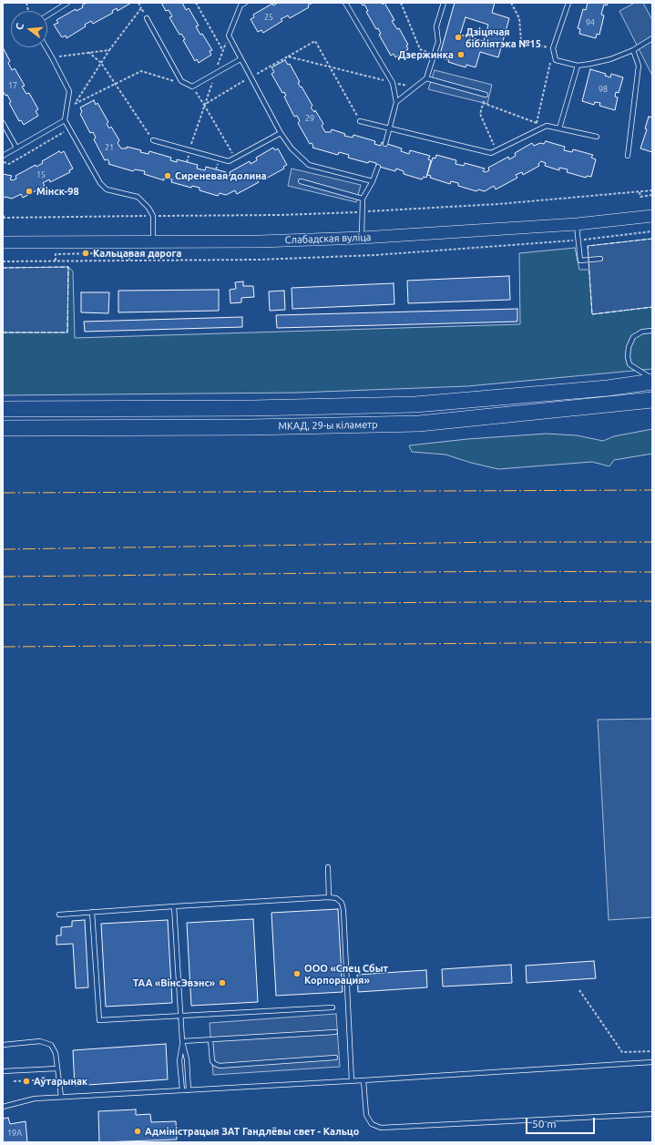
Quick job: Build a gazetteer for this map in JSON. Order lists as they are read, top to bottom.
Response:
{
  "streets": {
    "highway": ["МКАД, 29-ы кіламетр"],
    "main road": ["Слабадская вуліца"]
  },
  "places": [
    "Дзіцячая бібліятэка №15",
    "Дзержинка",
    "Сиреневая долина",
    "Мінск-98",
    "Кальцавая дарога",
    "ООО «Спец Сбыт Корпорация»",
    "ТАА «ВінсЭвэнс»",
    "Аўтарынак",
    "Адміністрацыя ЗАТ Гандлёвы свет - Кальцо"
  ],
  "house_numbers": [
    "25",
    "94",
    "17",
    "98",
    "29",
    "21",
    "15",
    "19А"
  ],
  "scale_bar": "50 m",
  "north": "left"
}
